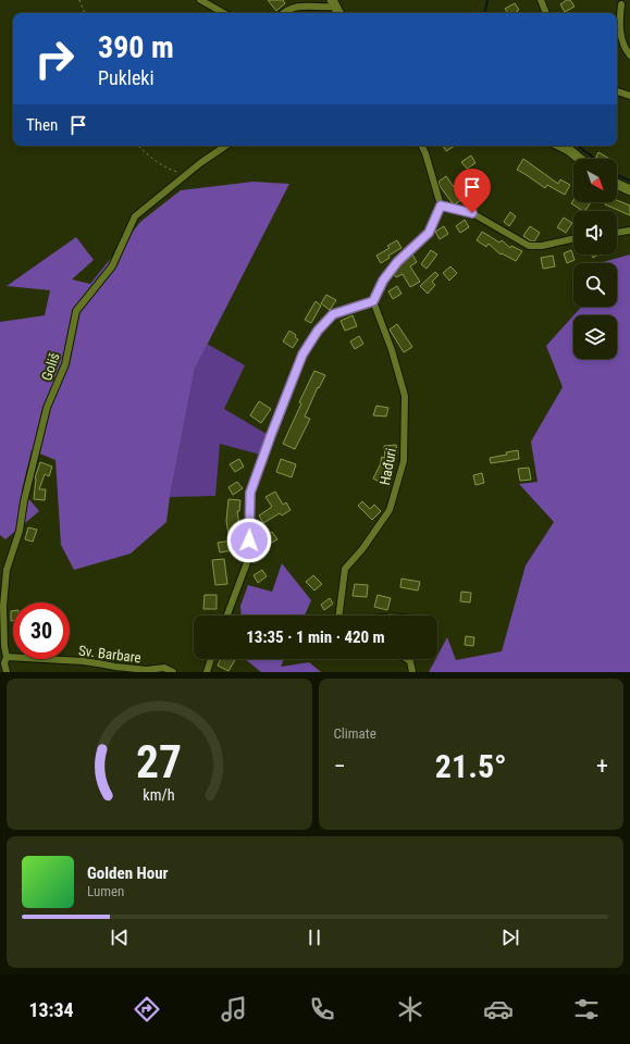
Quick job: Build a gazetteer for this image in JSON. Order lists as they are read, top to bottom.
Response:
{
  "streets": {
    "street": ["Goliš", "Hađuri", "Sv. Barbare"]
  },
  "crossings": [
    ["Goliš", "Sv. Barbare"]
  ],
  "north": "bottom right",
  "page": {
    "turn": ["390 m", "Pukleki"],
    "then": "Then",
    "limit": "30",
    "trip": "13:35 · 1 min · 420 m",
    "tile": "Climate",
    "heat": ["−", "21.5°", "+"],
    "song": ["Golden Hour", "Lumen"],
    "tabs": "13:34",
    "gauge": ["27", "km/h"]
  }
}
